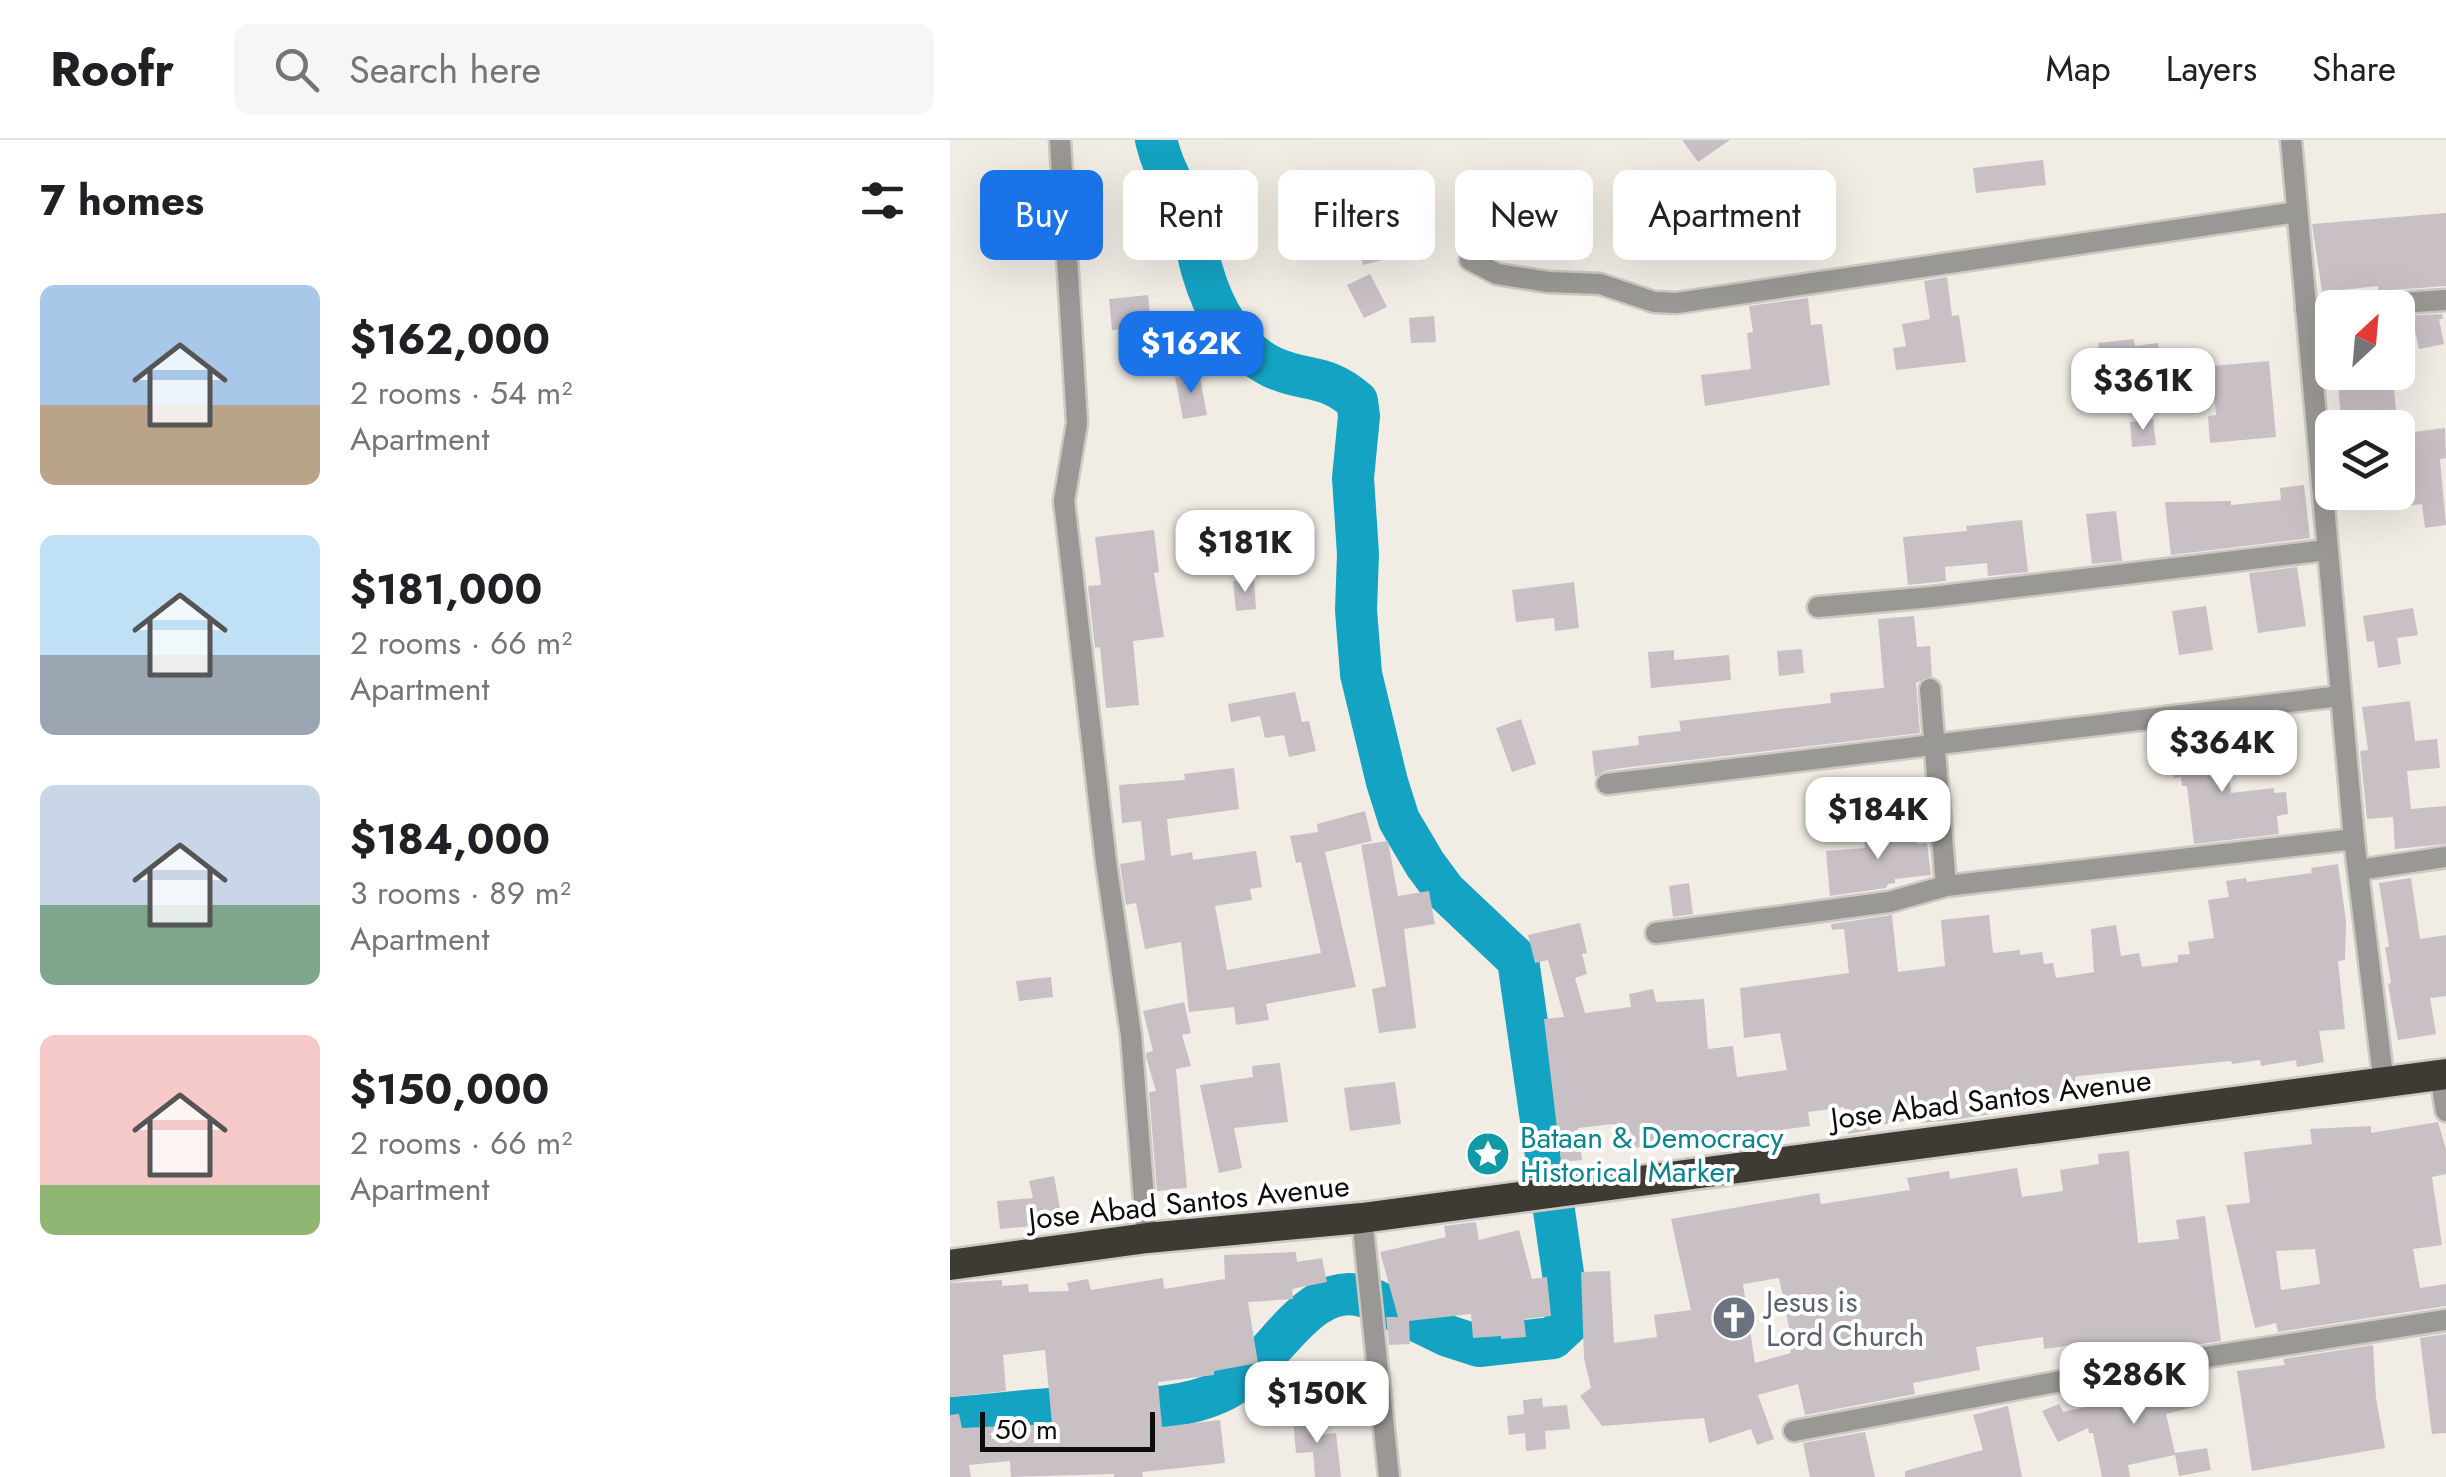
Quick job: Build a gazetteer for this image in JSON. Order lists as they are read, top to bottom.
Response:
{
  "streets": {
    "highway": ["Jose Abad Santos Avenue"]
  },
  "places": {
    "place": ["Bataan & Democracy Historical Marker"],
    "church": ["Jesus is Lord Church"]
  },
  "scale_bar": "50 m",
  "north": "top right",
  "page": {
    "header": "Roofr",
    "search": "Search here",
    "nav": ["Map", "Layers", "Share"],
    "heading": "7 homes",
    "chip": [
      "Buy",
      "Rent",
      "Filters",
      "New",
      "Apartment"
    ],
    "list": [
      {
        "name": "$162,000",
        "note": "2 rooms · 54 m² · Apartment"
      },
      {
        "name": "$181,000",
        "note": "2 rooms · 66 m² · Apartment"
      },
      {
        "name": "$184,000",
        "note": "3 rooms · 89 m² · Apartment"
      },
      {
        "name": "$150,000",
        "note": "2 rooms · 66 m² · Apartment"
      }
    ],
    "price": [
      "$162K",
      "$361K",
      "$181K",
      "$364K",
      "$184K",
      "$286K",
      "$150K"
    ],
    "scale": "50 m"
  }
}
